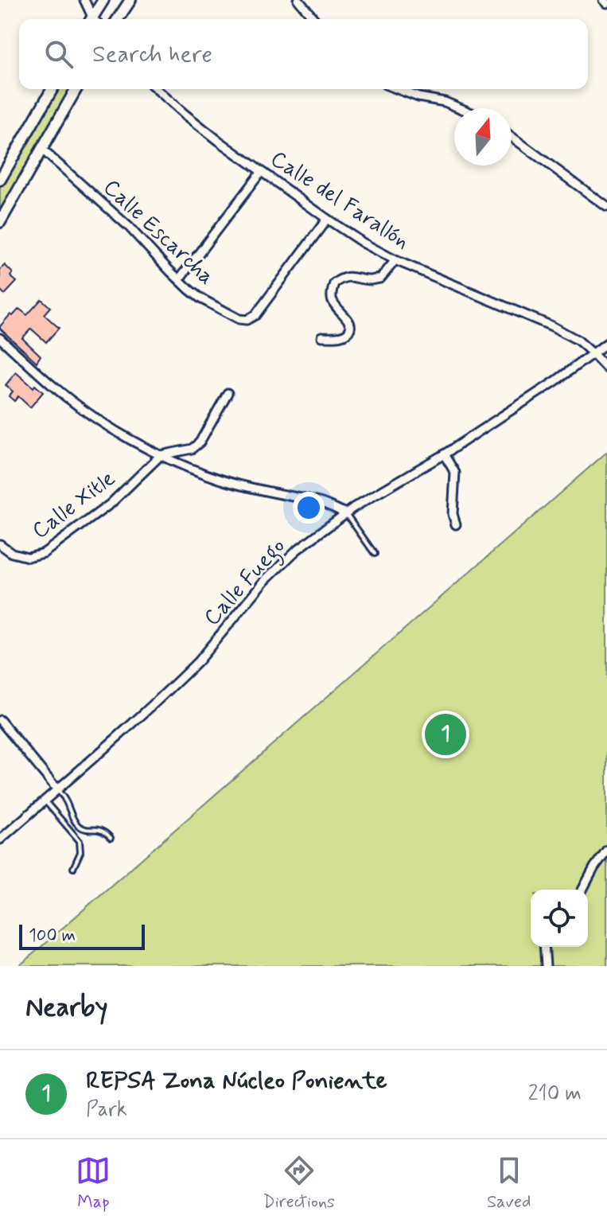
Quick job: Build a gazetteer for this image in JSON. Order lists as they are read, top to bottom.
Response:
{
  "streets": {
    "street": [
      "Calle del Farallón",
      "Calle Escarcha",
      "Calle Xitle",
      "Calle Fuego"
    ]
  },
  "crossings": [
    ["Calle del Farallón", "Calle Escarcha"],
    ["Calle del Farallón", "Calle Fuego"]
  ],
  "scale_bar": "100 m",
  "north": "top",
  "page": {
    "search": "Search here",
    "pins": "1",
    "scale": "100 m",
    "heading": "Nearby",
    "list": [
      {
        "mark": "1",
        "name": "REPSA Zona Núcleo Poniente",
        "note": "Park",
        "value": "210 m"
      }
    ],
    "nav": ["Map", "Directions", "Saved"]
  }
}
